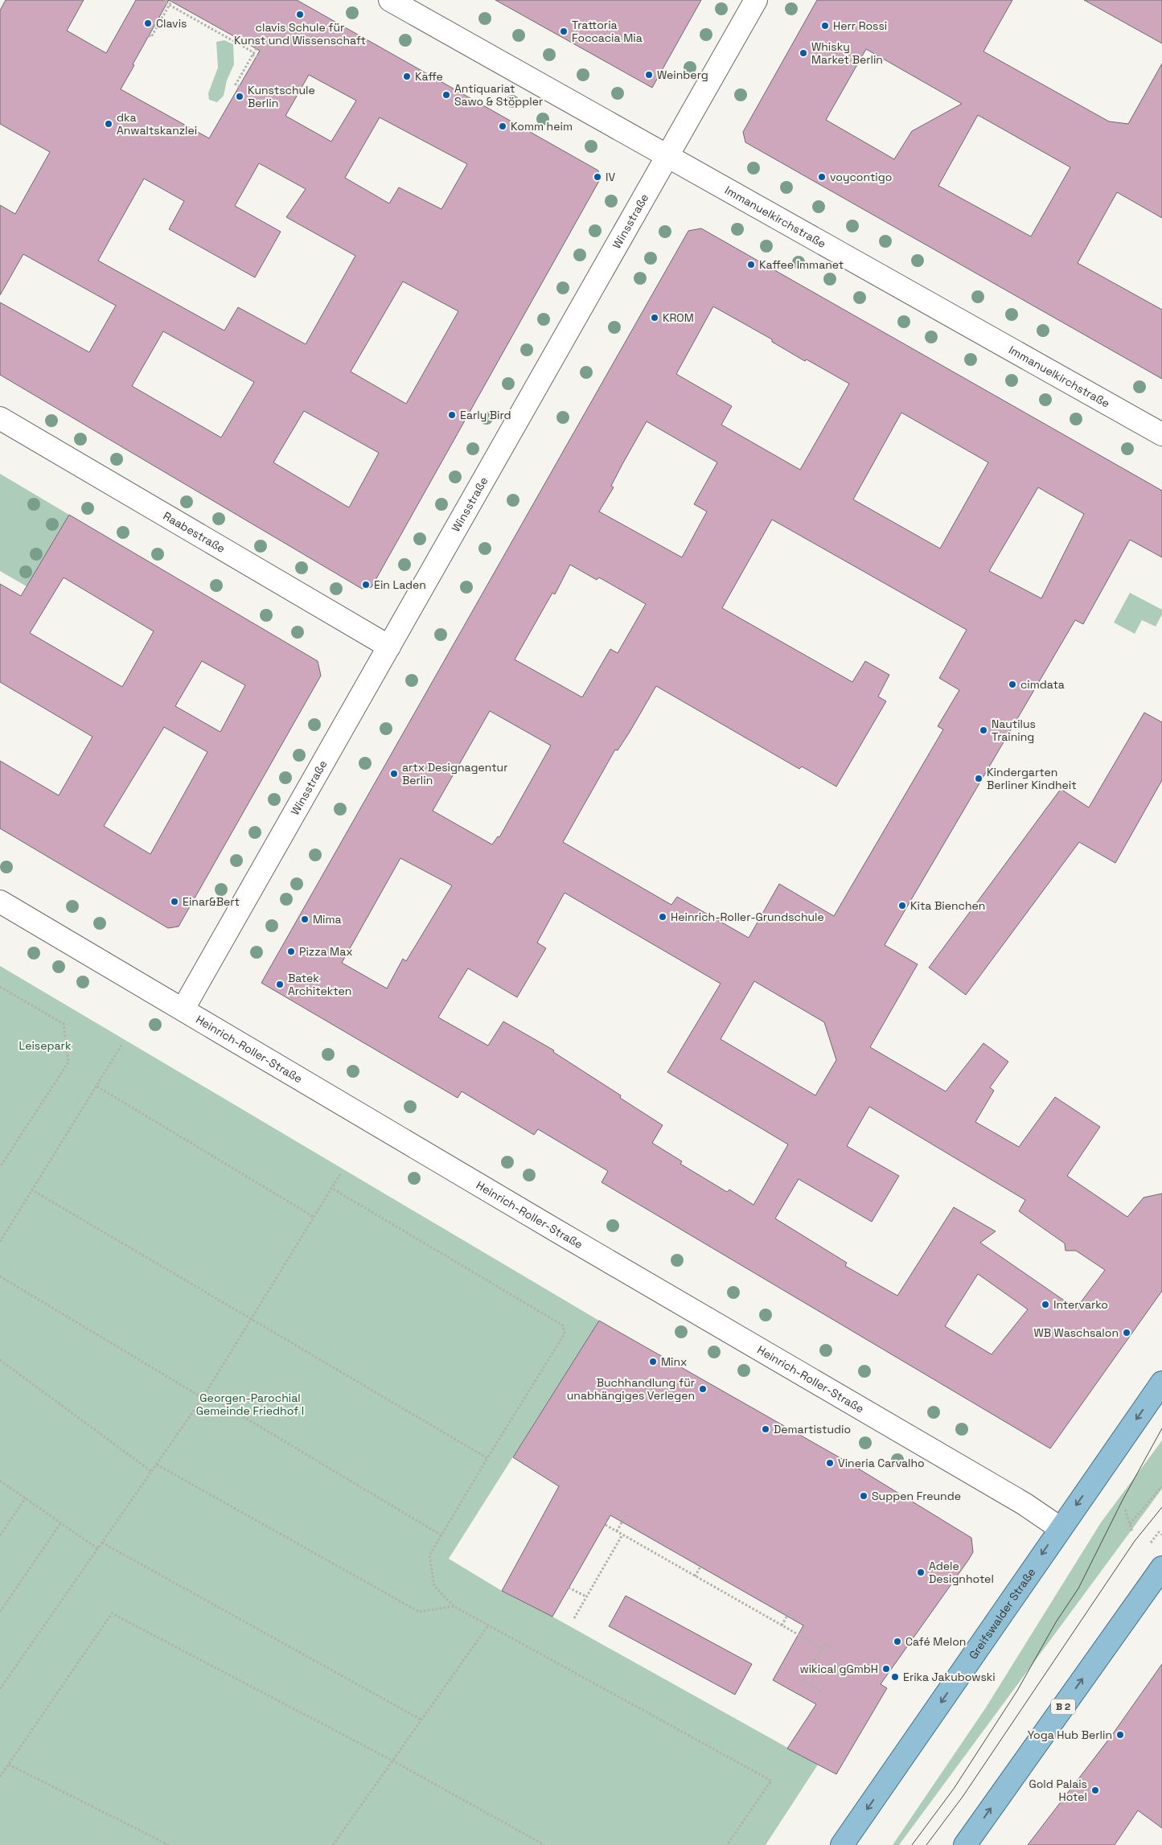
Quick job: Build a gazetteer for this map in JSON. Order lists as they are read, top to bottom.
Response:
{
  "streets": {
    "main road": ["Greifswalder Straße", "B 2"],
    "street": [
      "Immanuelkirchstraße",
      "Winsstraße",
      "Raabestraße",
      "Heinrich-Roller-Straße"
    ]
  },
  "crossings": [
    ["Immanuelkirchstraße", "Winsstraße"],
    ["Winsstraße", "Raabestraße"],
    ["Winsstraße", "Heinrich-Roller-Straße"],
    ["Heinrich-Roller-Straße", "Greifswalder Straße"]
  ],
  "parks": ["Leisepark", "Georgen-Parochial Gemeinde Friedhof I"],
  "places": [
    "clavis Schule für Kunst und Wissenschaft",
    "Clavis",
    "Herr Rossi",
    "Trattoria Foccacia Mia",
    "Whisky Market Berlin",
    "Weinberg",
    "Kaffe",
    "Antiquariat Sawo & Stöppler",
    "Kunstschule Berlin",
    "dka Anwaltskanzlei",
    "Komm heim",
    "IV",
    "voycontigo",
    "Kaffee Immanet",
    "KROM",
    "Early Bird",
    "Ein Laden",
    "cimdata",
    "Nautilus Training",
    "artx Designagentur Berlin",
    "Kindergarten Berliner Kindheit",
    "Einar&Bert",
    "Kita Bienchen",
    "Heinrich-Roller-Grundschule",
    "Mima",
    "Pizza Max",
    "Batek Architekten",
    "Intervarko",
    "WB Waschsalon",
    "Minx",
    "Buchhandlung für unabhängiges Verlegen",
    "Demartistudio",
    "Vineria Carvalho",
    "Suppen Freunde",
    "Adele Designhotel",
    "Café Melon",
    "wikical gGmbH",
    "Erika Jakubowski",
    "Yoga Hub Berlin",
    "Gold Palais Hotel"
  ]
}
